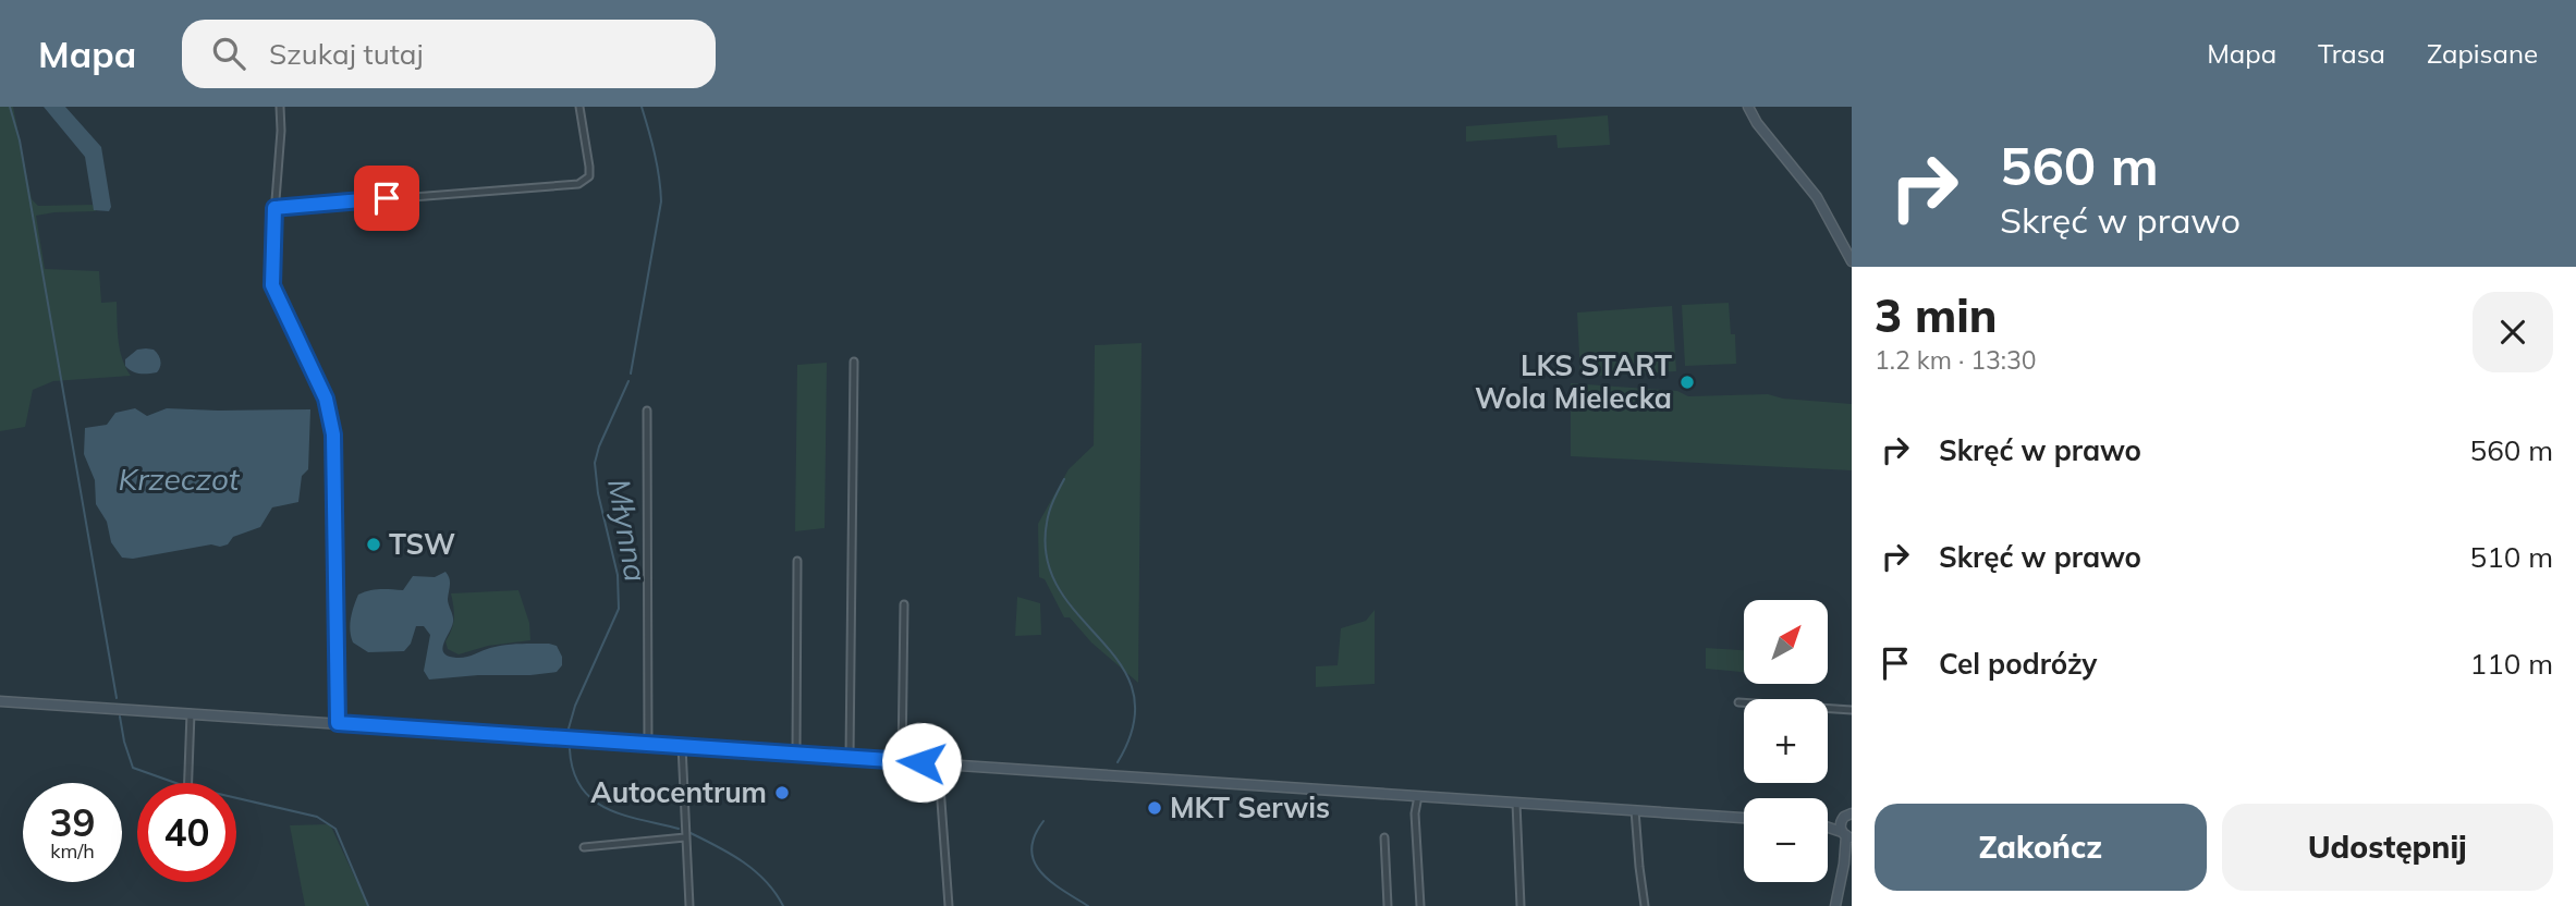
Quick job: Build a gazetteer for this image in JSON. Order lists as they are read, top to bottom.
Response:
{
  "water": ["Krzeczot", "Młynna"],
  "places": [
    "LKS START Wola Mielecka",
    "TSW",
    "Autocentrum",
    "MKT Serwis"
  ],
  "north": "top right",
  "page": {
    "header": "Mapa",
    "search": "Szukaj tutaj",
    "nav": ["Mapa", "Trasa", "Zapisane"],
    "turn": ["560 m", "Skręć w prawo"],
    "heading": ["3 min", "1.2 km · 13:30"],
    "list": [
      {
        "name": "Skręć w prawo",
        "value": "560 m"
      },
      {
        "name": "Skręć w prawo",
        "value": "510 m"
      },
      {
        "name": "Cel podróży",
        "value": "110 m"
      }
    ],
    "map_buttons": ["+", "−"],
    "speed": "39 km/h",
    "limit": "40",
    "buttons": ["Zakończ", "Udostępnij"]
  }
}
